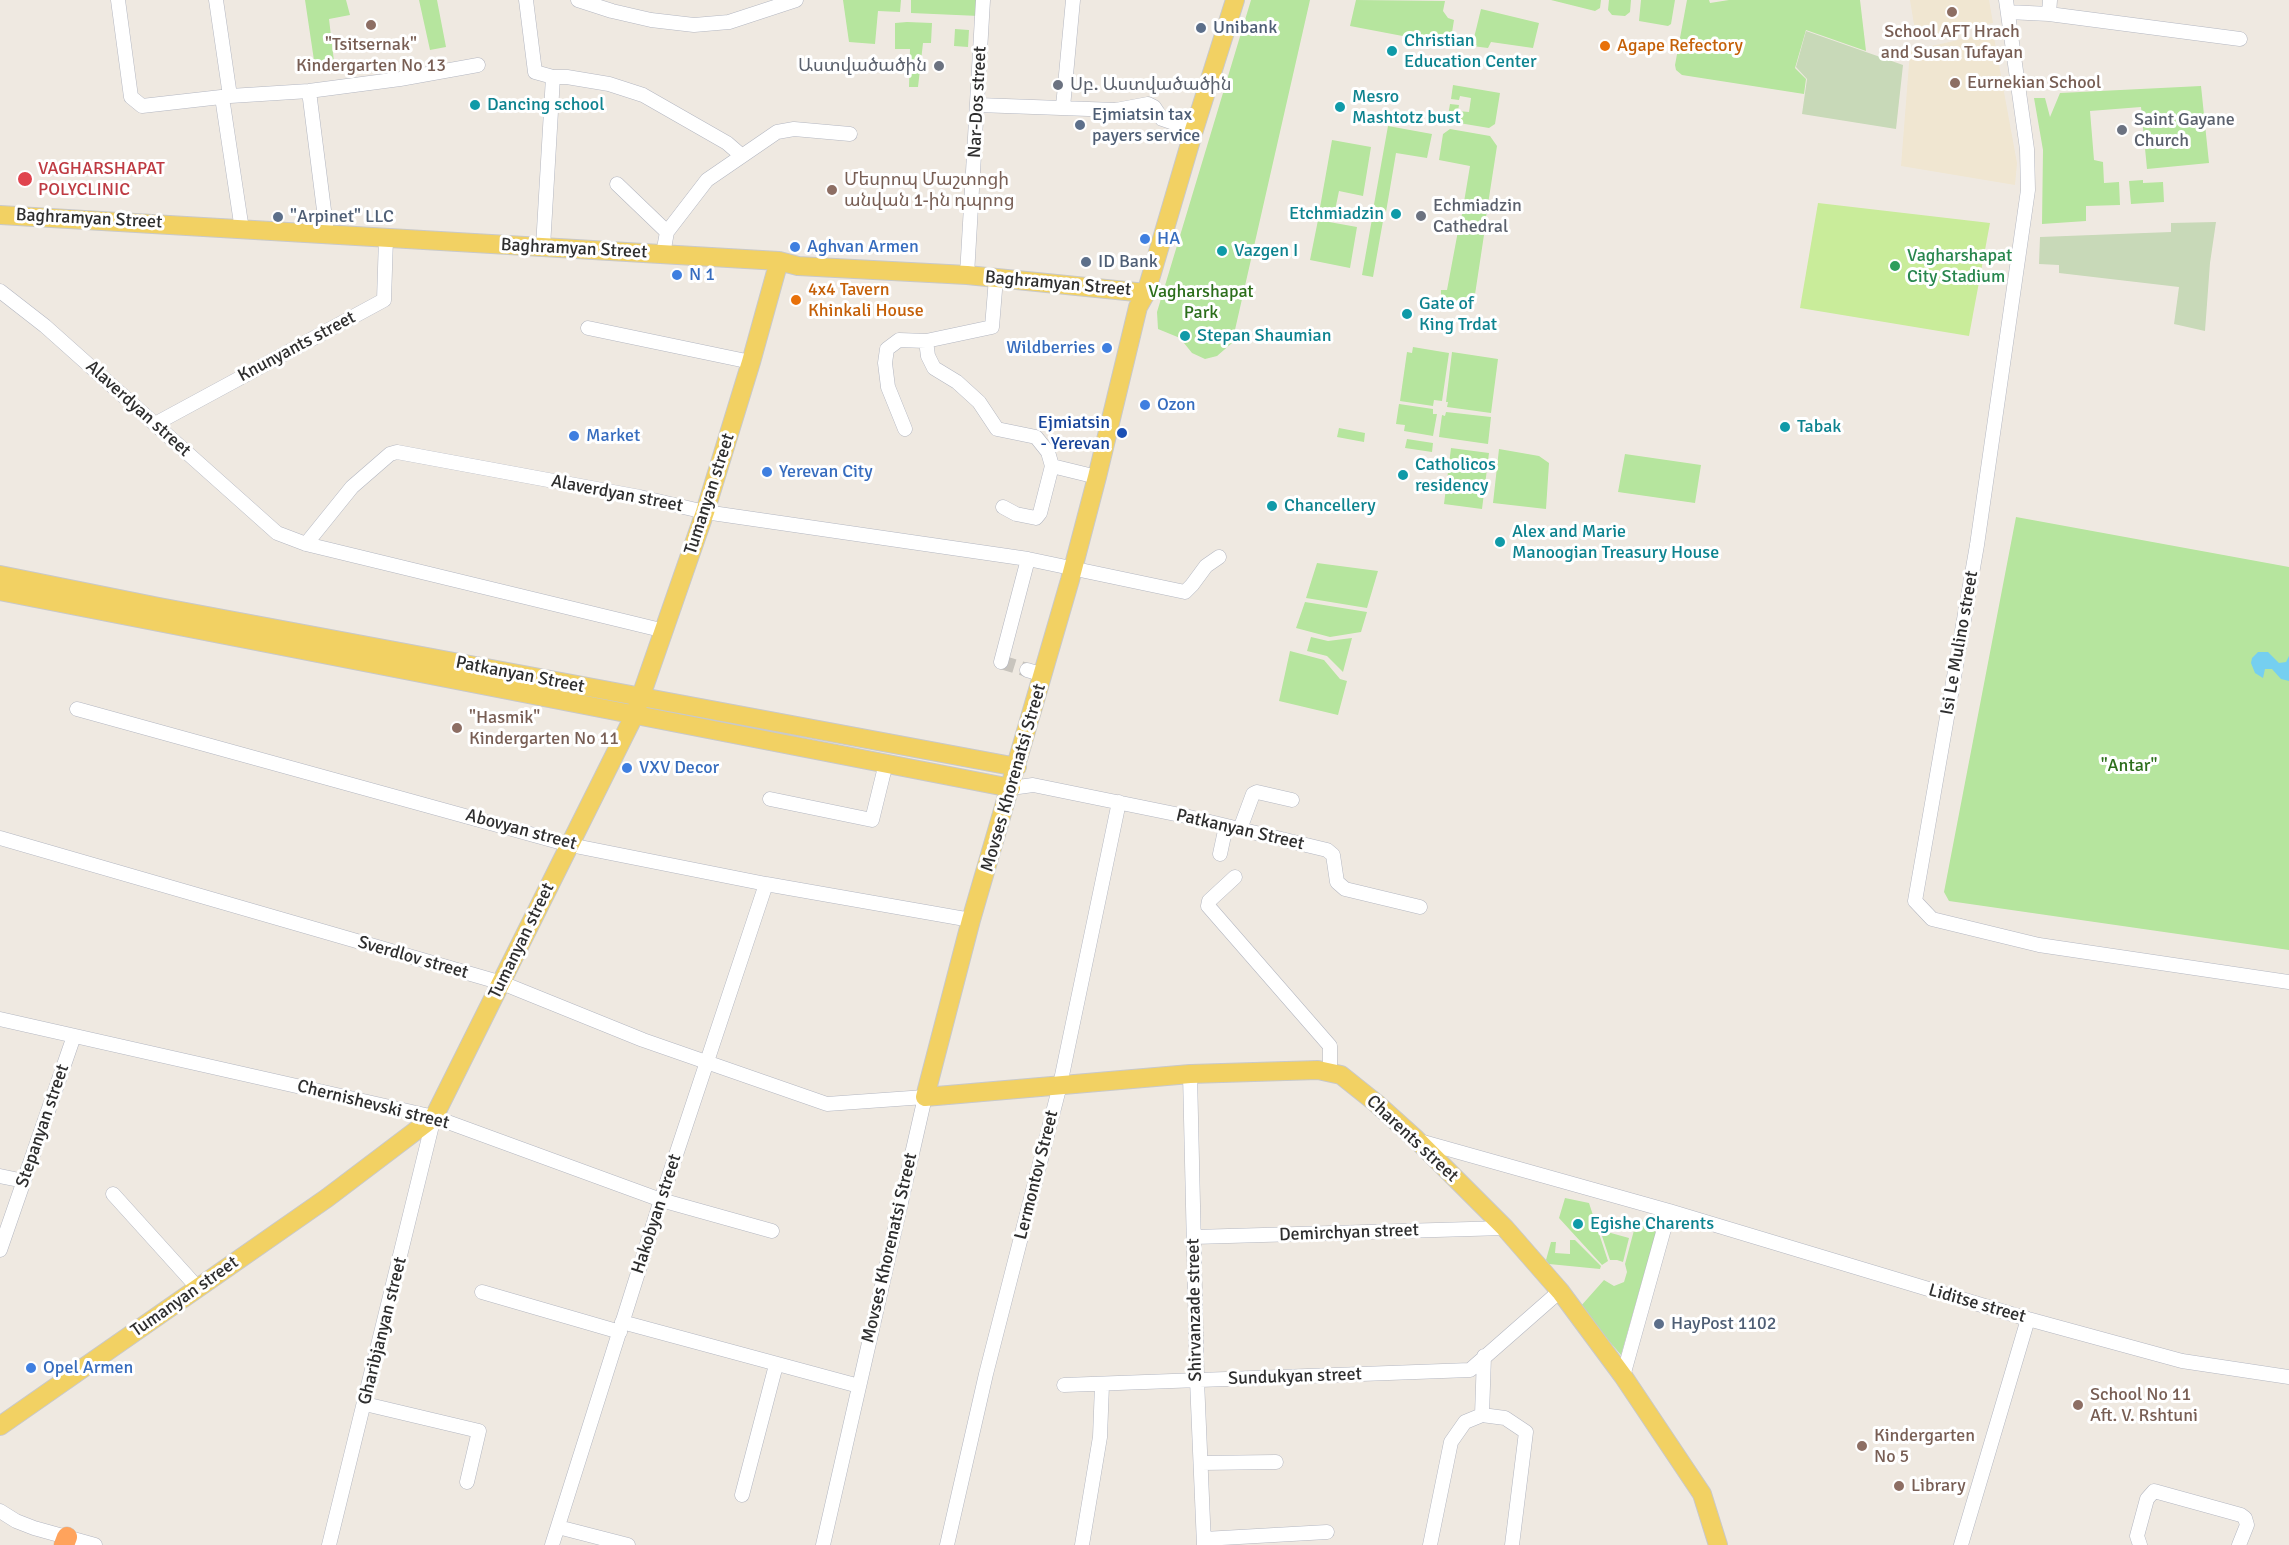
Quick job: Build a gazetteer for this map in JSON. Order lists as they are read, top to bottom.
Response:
{
  "streets": {
    "main road": [
      "Baghramyan Street",
      "Tumanyan street",
      "Patkanyan Street",
      "Movses Khorenatsi Street",
      "Charents street"
    ],
    "street": [
      "Nar-Dos street",
      "Knunyants street",
      "Alaverdyan street",
      "Isi Le Mulino street",
      "Abovyan street",
      "Sverdlov street",
      "Chernishevski street",
      "Stepanyan street",
      "Lermontov Street",
      "Hakobyan street",
      "Demirchyan street",
      "Liditse street",
      "Shirvanzade street",
      "Gharibjanyan street",
      "Sundukyan street"
    ]
  },
  "crossings": [
    ["Nar-Dos street", "Baghramyan Street"],
    ["Baghramyan Street", "Knunyants street"],
    ["Baghramyan Street", "Tumanyan street"],
    ["Baghramyan Street", "Movses Khorenatsi Street"],
    ["Knunyants street", "Alaverdyan street"],
    ["Alaverdyan street", "Tumanyan street"],
    ["Alaverdyan street", "Movses Khorenatsi Street"],
    ["Tumanyan street", "Patkanyan Street"],
    ["Tumanyan street", "Abovyan street"],
    ["Tumanyan street", "Sverdlov street"],
    ["Tumanyan street", "Chernishevski street"],
    ["Tumanyan street", "Gharibjanyan street"],
    ["Patkanyan Street", "Movses Khorenatsi Street"],
    ["Patkanyan Street", "Lermontov Street"],
    ["Movses Khorenatsi Street", "Abovyan street"],
    ["Movses Khorenatsi Street", "Sverdlov street"],
    ["Abovyan street", "Hakobyan street"],
    ["Sverdlov street", "Hakobyan street"],
    ["Chernishevski street", "Stepanyan street"],
    ["Chernishevski street", "Hakobyan street"],
    ["Chernishevski street", "Gharibjanyan street"],
    ["Charents street", "Demirchyan street"],
    ["Charents street", "Liditse street"],
    ["Charents street", "Sundukyan street"],
    ["Demirchyan street", "Shirvanzade street"],
    ["Shirvanzade street", "Sundukyan street"]
  ],
  "parks": ["Vagharshapat Park", "\"Antar\""],
  "places": [
    "School AFT Hrach and Susan Tufayan",
    "\"Tsitsernak\" Kindergarten No 13",
    "Unibank",
    "Agape Refectory",
    "Christian Education Center",
    "Աստվածածին",
    "Eurnekian School",
    "Սբ. Աստվածածին",
    "Dancing school",
    "Mesro Mashtotz bust",
    "Ejmiatsin tax payers service",
    "Saint Gayane Church",
    "VAGHARSHAPAT POLYCLINIC",
    "Մեսրոպ Մաշտոցի անվան 1-ին դպրոց",
    "Etchmiadzin",
    "Echmiadzin Cathedral",
    "\"Arpinet\" LLC",
    "HA",
    "Aghvan Armen",
    "Vazgen I",
    "ID Bank",
    "Vagharshapat City Stadium",
    "N 1",
    "4x4 Tavern Khinkali House",
    "Gate of King Trdat",
    "Stepan Shaumian",
    "Wildberries",
    "Ozon",
    "Tabak",
    "Ejmiatsin - Yerevan",
    "Market",
    "Yerevan City",
    "Catholicos residency",
    "Chancellery",
    "Alex and Marie Manoogian Treasury House",
    "\"Hasmik\" Kindergarten No 11",
    "VXV Decor",
    "Egishe Charents",
    "HayPost 1102",
    "Opel Armen",
    "School No 11 Aft. V. Rshtuni",
    "Kindergarten No 5",
    "Library"
  ]
}
